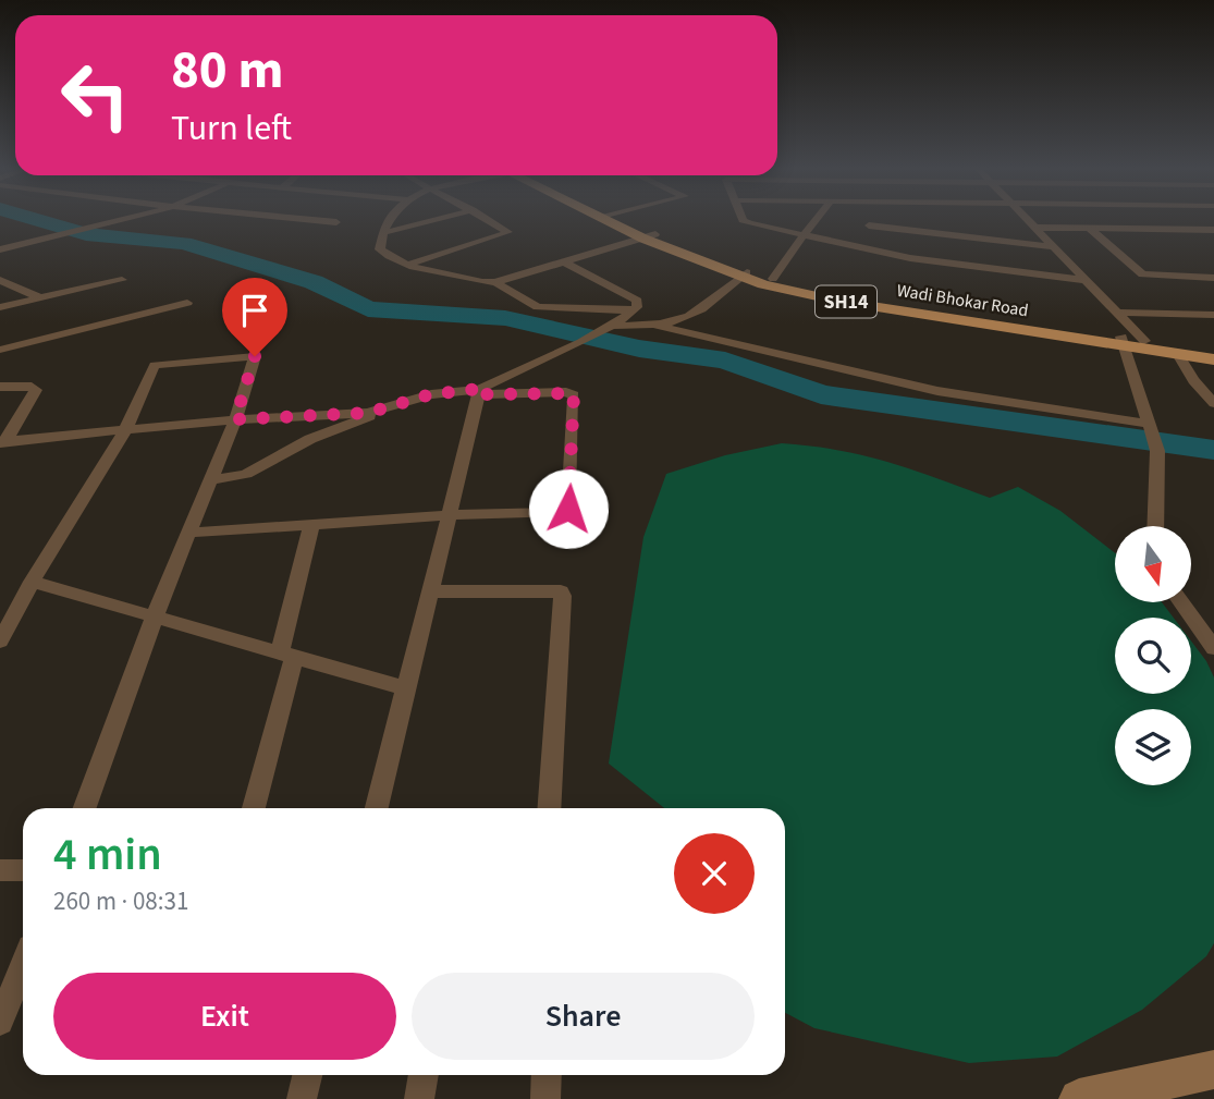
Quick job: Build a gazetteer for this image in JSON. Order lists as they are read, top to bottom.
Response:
{
  "streets": {
    "main road": ["Wadi Bhokar Road", "SH14"]
  },
  "north": "bottom",
  "page": {
    "turn": ["80 m", "Turn left"],
    "heading": ["4 min", "260 m · 08:31"],
    "buttons": ["Exit", "Share"]
  }
}
